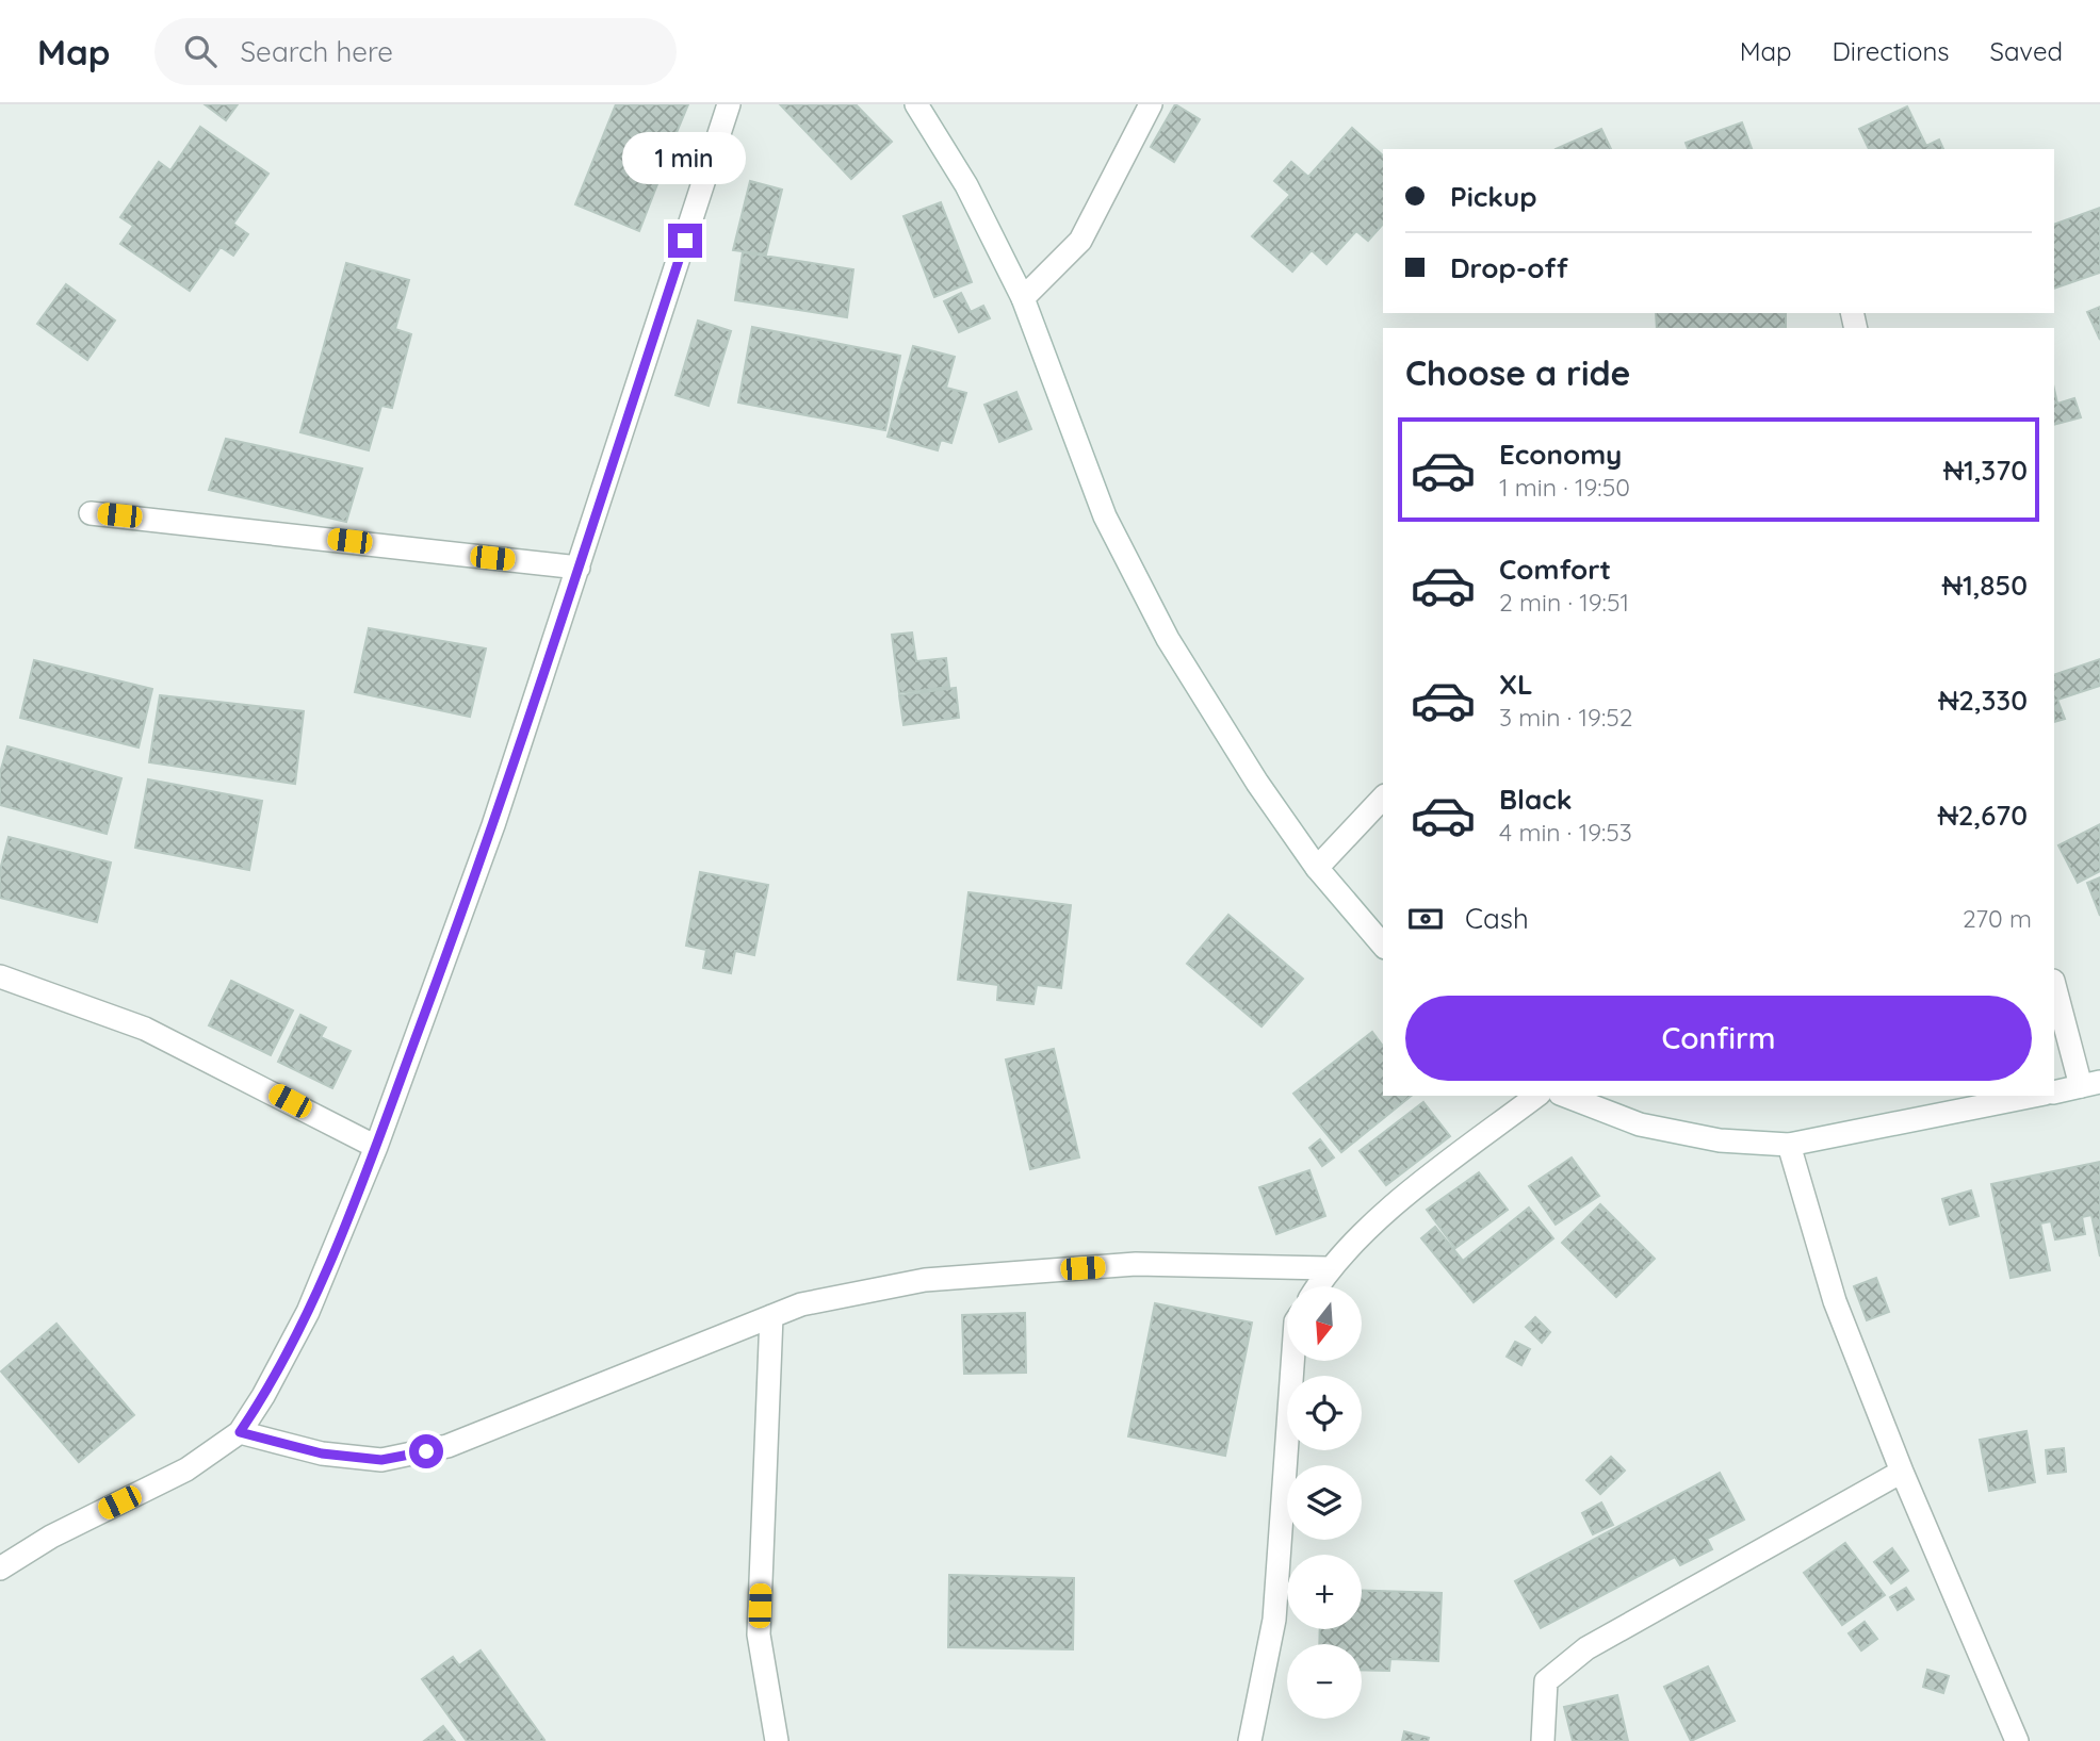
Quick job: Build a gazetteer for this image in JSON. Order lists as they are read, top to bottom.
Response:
{
  "north": "bottom",
  "page": {
    "header": "Map",
    "search": "Search here",
    "nav": ["Map", "Directions", "Saved"],
    "bubble": "1 min",
    "banner": ["Pickup", "Drop-off"],
    "heading": "Choose a ride",
    "list": [
      {
        "name": "Economy",
        "note": "1 min · 19:50",
        "value": "₦1,370"
      },
      {
        "name": "Comfort",
        "note": "2 min · 19:51",
        "value": "₦1,850"
      },
      {
        "name": "XL",
        "note": "3 min · 19:52",
        "value": "₦2,330"
      },
      {
        "name": "Black",
        "note": "4 min · 19:53",
        "value": "₦2,670"
      }
    ],
    "pay": ["Cash", "270 m"],
    "buttons": "Confirm",
    "map_buttons": ["+", "−"]
  }
}
